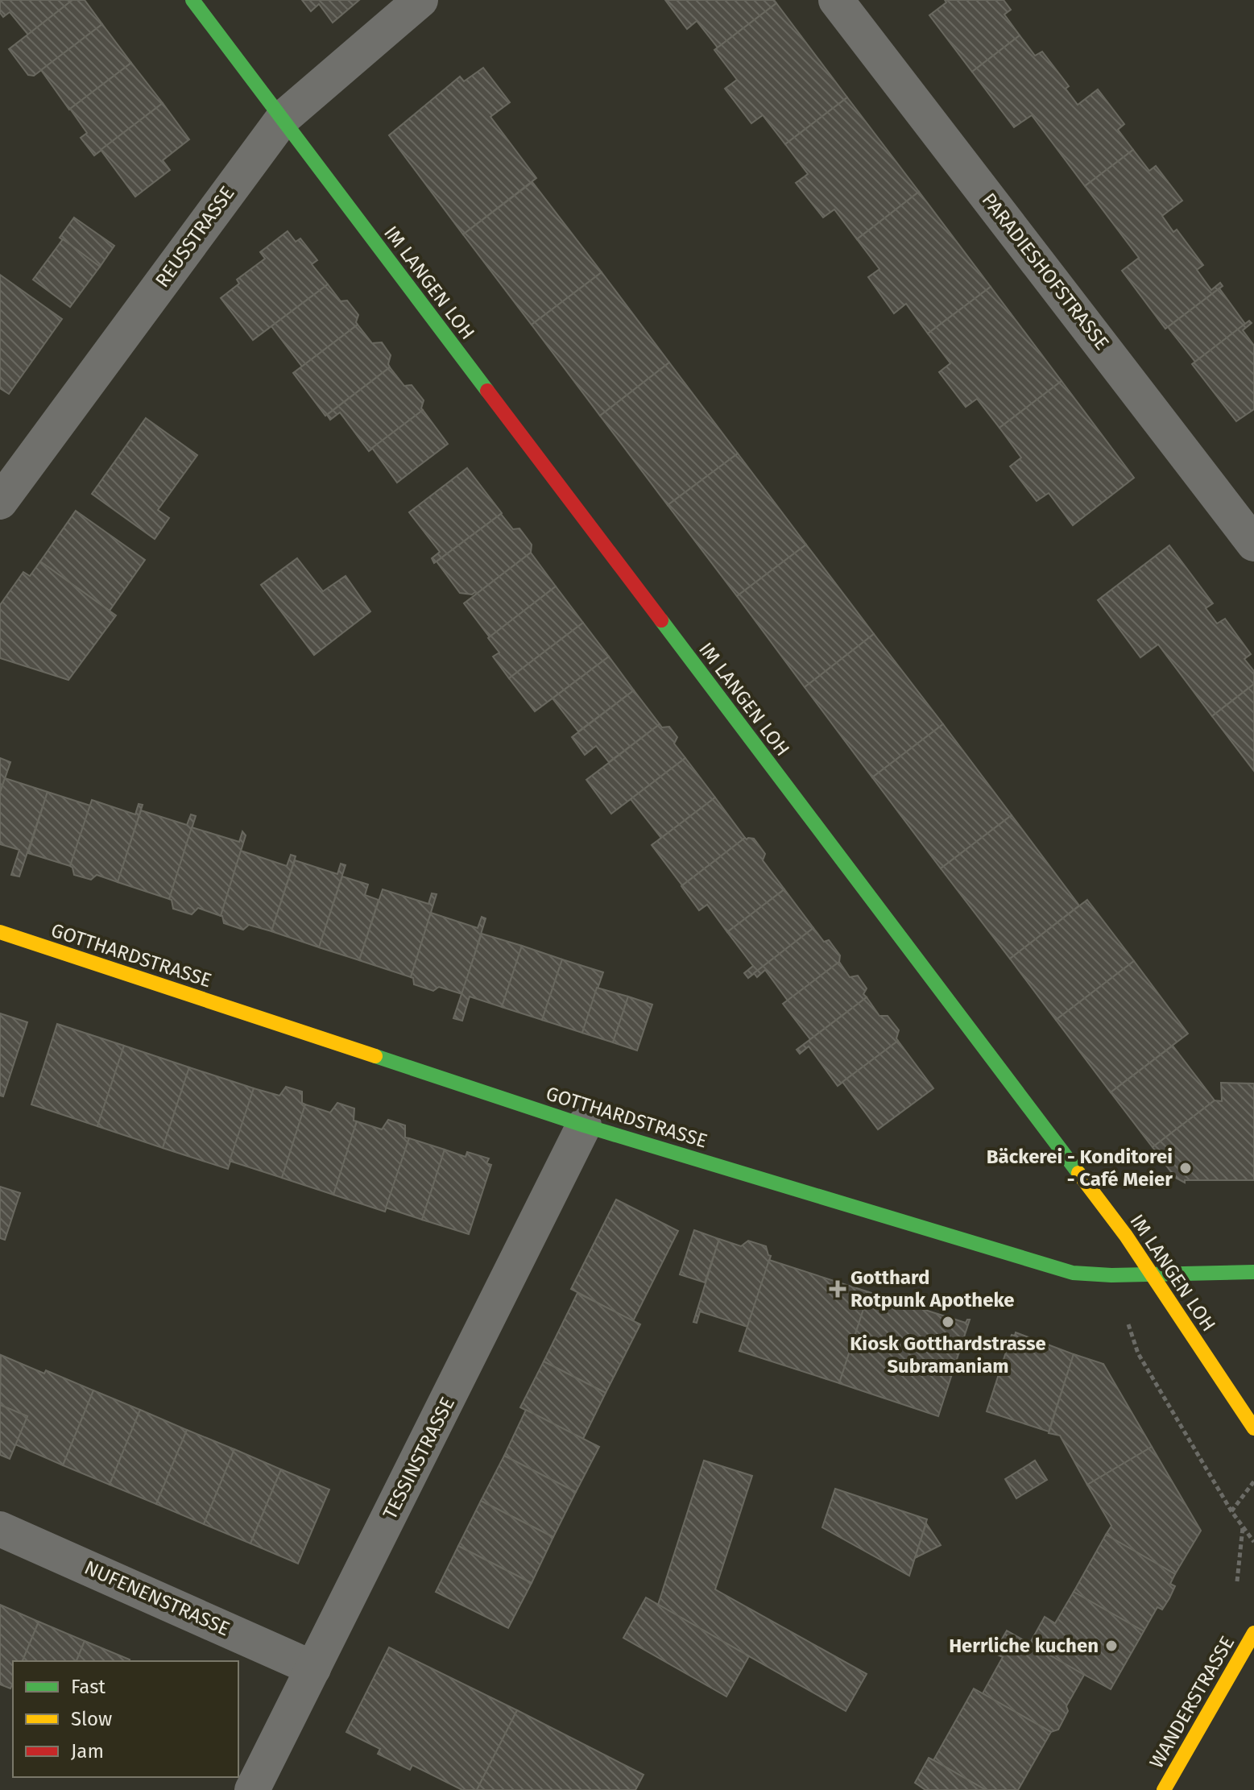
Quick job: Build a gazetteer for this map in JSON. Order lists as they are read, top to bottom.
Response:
{
  "streets": {
    "street": [
      "REUSSTRASSE",
      "PARADIESHOFSTRASSE",
      "IM LANGEN LOH",
      "GOTTHARDSTRASSE",
      "TESSINSTRASSE",
      "NUFENENSTRASSE",
      "WANDERSTRASSE"
    ]
  },
  "crossings": [
    ["REUSSTRASSE", "IM LANGEN LOH"],
    ["IM LANGEN LOH", "GOTTHARDSTRASSE"],
    ["GOTTHARDSTRASSE", "TESSINSTRASSE"],
    ["TESSINSTRASSE", "NUFENENSTRASSE"]
  ],
  "places": {
    "other": ["Bäckerei - Konditorei - Café Meier", "Kiosk Gotthardstrasse Subramaniam", "Herrliche kuchen"],
    "health": ["Gotthard Rotpunk Apotheke"]
  },
  "legend": ["Fast", "Slow", "Jam"]
}
